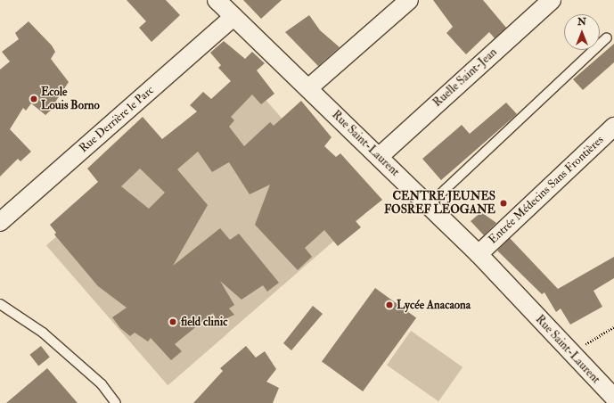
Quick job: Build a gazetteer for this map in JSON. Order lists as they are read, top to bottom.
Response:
{
  "streets": {
    "street": [
      "Ruelle Saint-Jean",
      "Rue Derrière le Parc",
      "Rue Saint-Laurent",
      "Entrée Médecins Sans Frontières"
    ]
  },
  "crossings": [
    ["Ruelle Saint-Jean", "Rue Saint-Laurent"],
    ["Rue Derrière le Parc", "Rue Saint-Laurent"],
    ["Rue Saint-Laurent", "Entrée Médecins Sans Frontières"]
  ],
  "places": [
    "Ecole Louis Borno",
    "CENTRE JEUNES FOSREF LEOGANE",
    "Lycée Anacaona",
    "field clinic"
  ],
  "north": "top"
}
